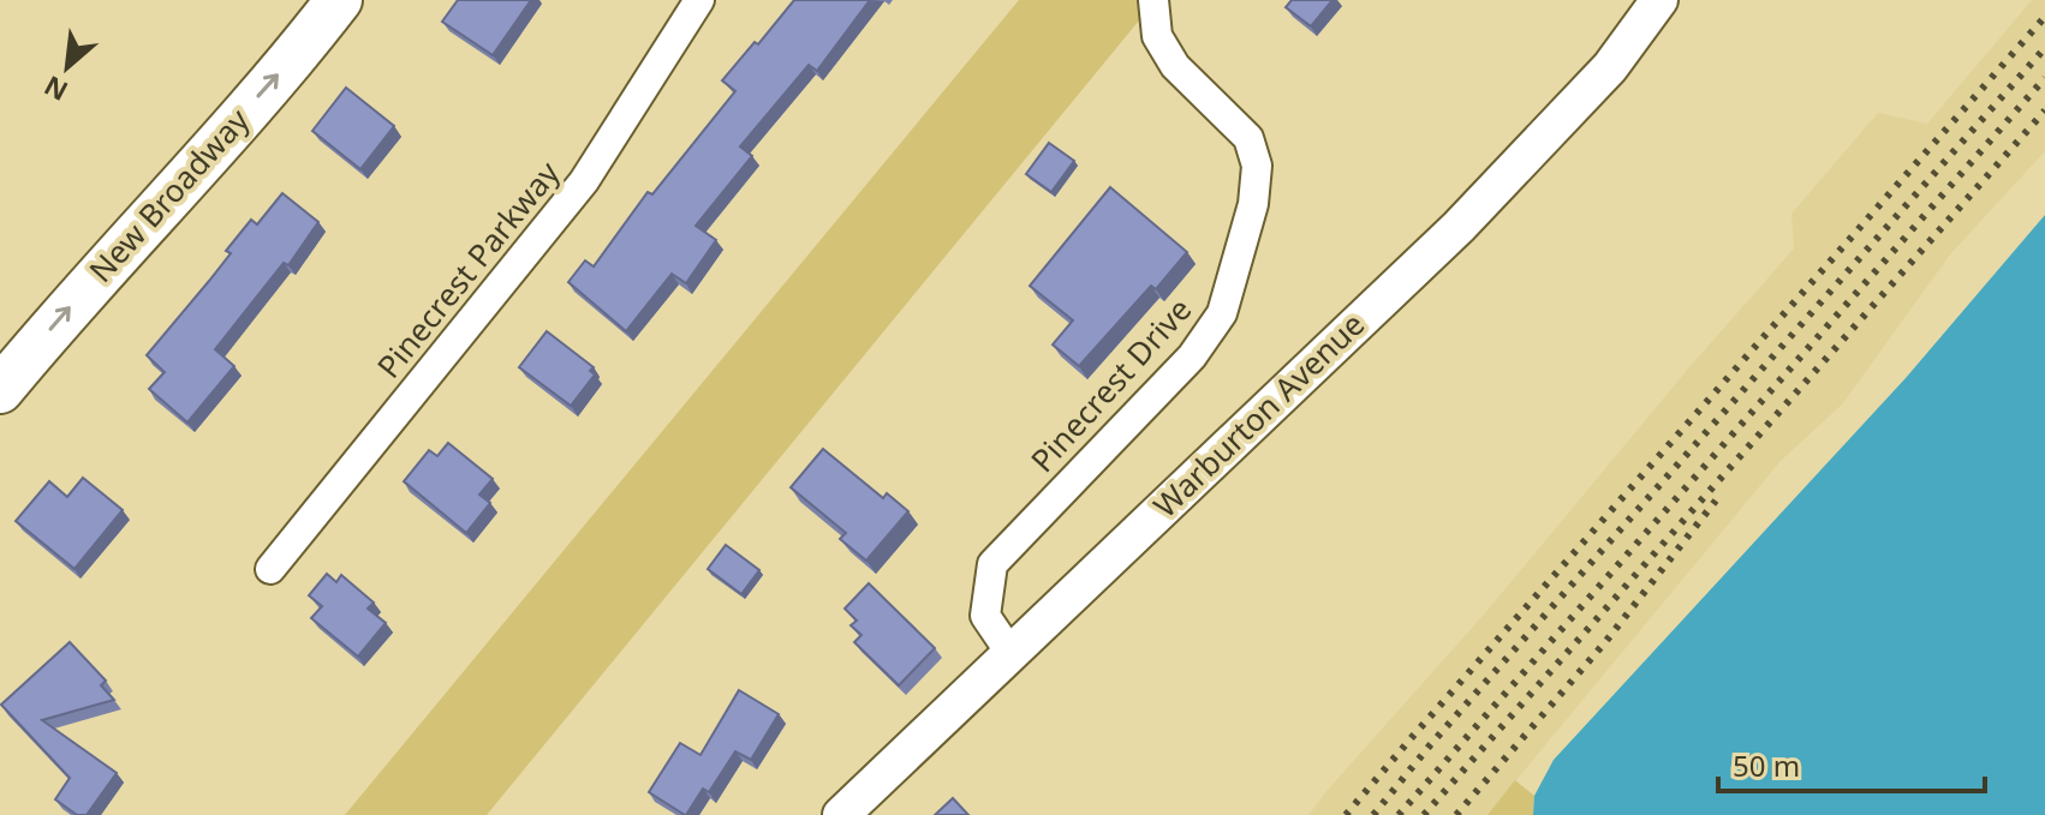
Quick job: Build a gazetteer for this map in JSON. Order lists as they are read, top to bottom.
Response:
{
  "streets": {
    "main road": ["New Broadway"],
    "street": ["Pinecrest Parkway", "Pinecrest Drive", "Warburton Avenue"]
  },
  "crossings": [
    ["Pinecrest Drive", "Warburton Avenue"]
  ],
  "one_way": ["New Broadway"],
  "scale_bar": "50 m",
  "north": "bottom left"
}
